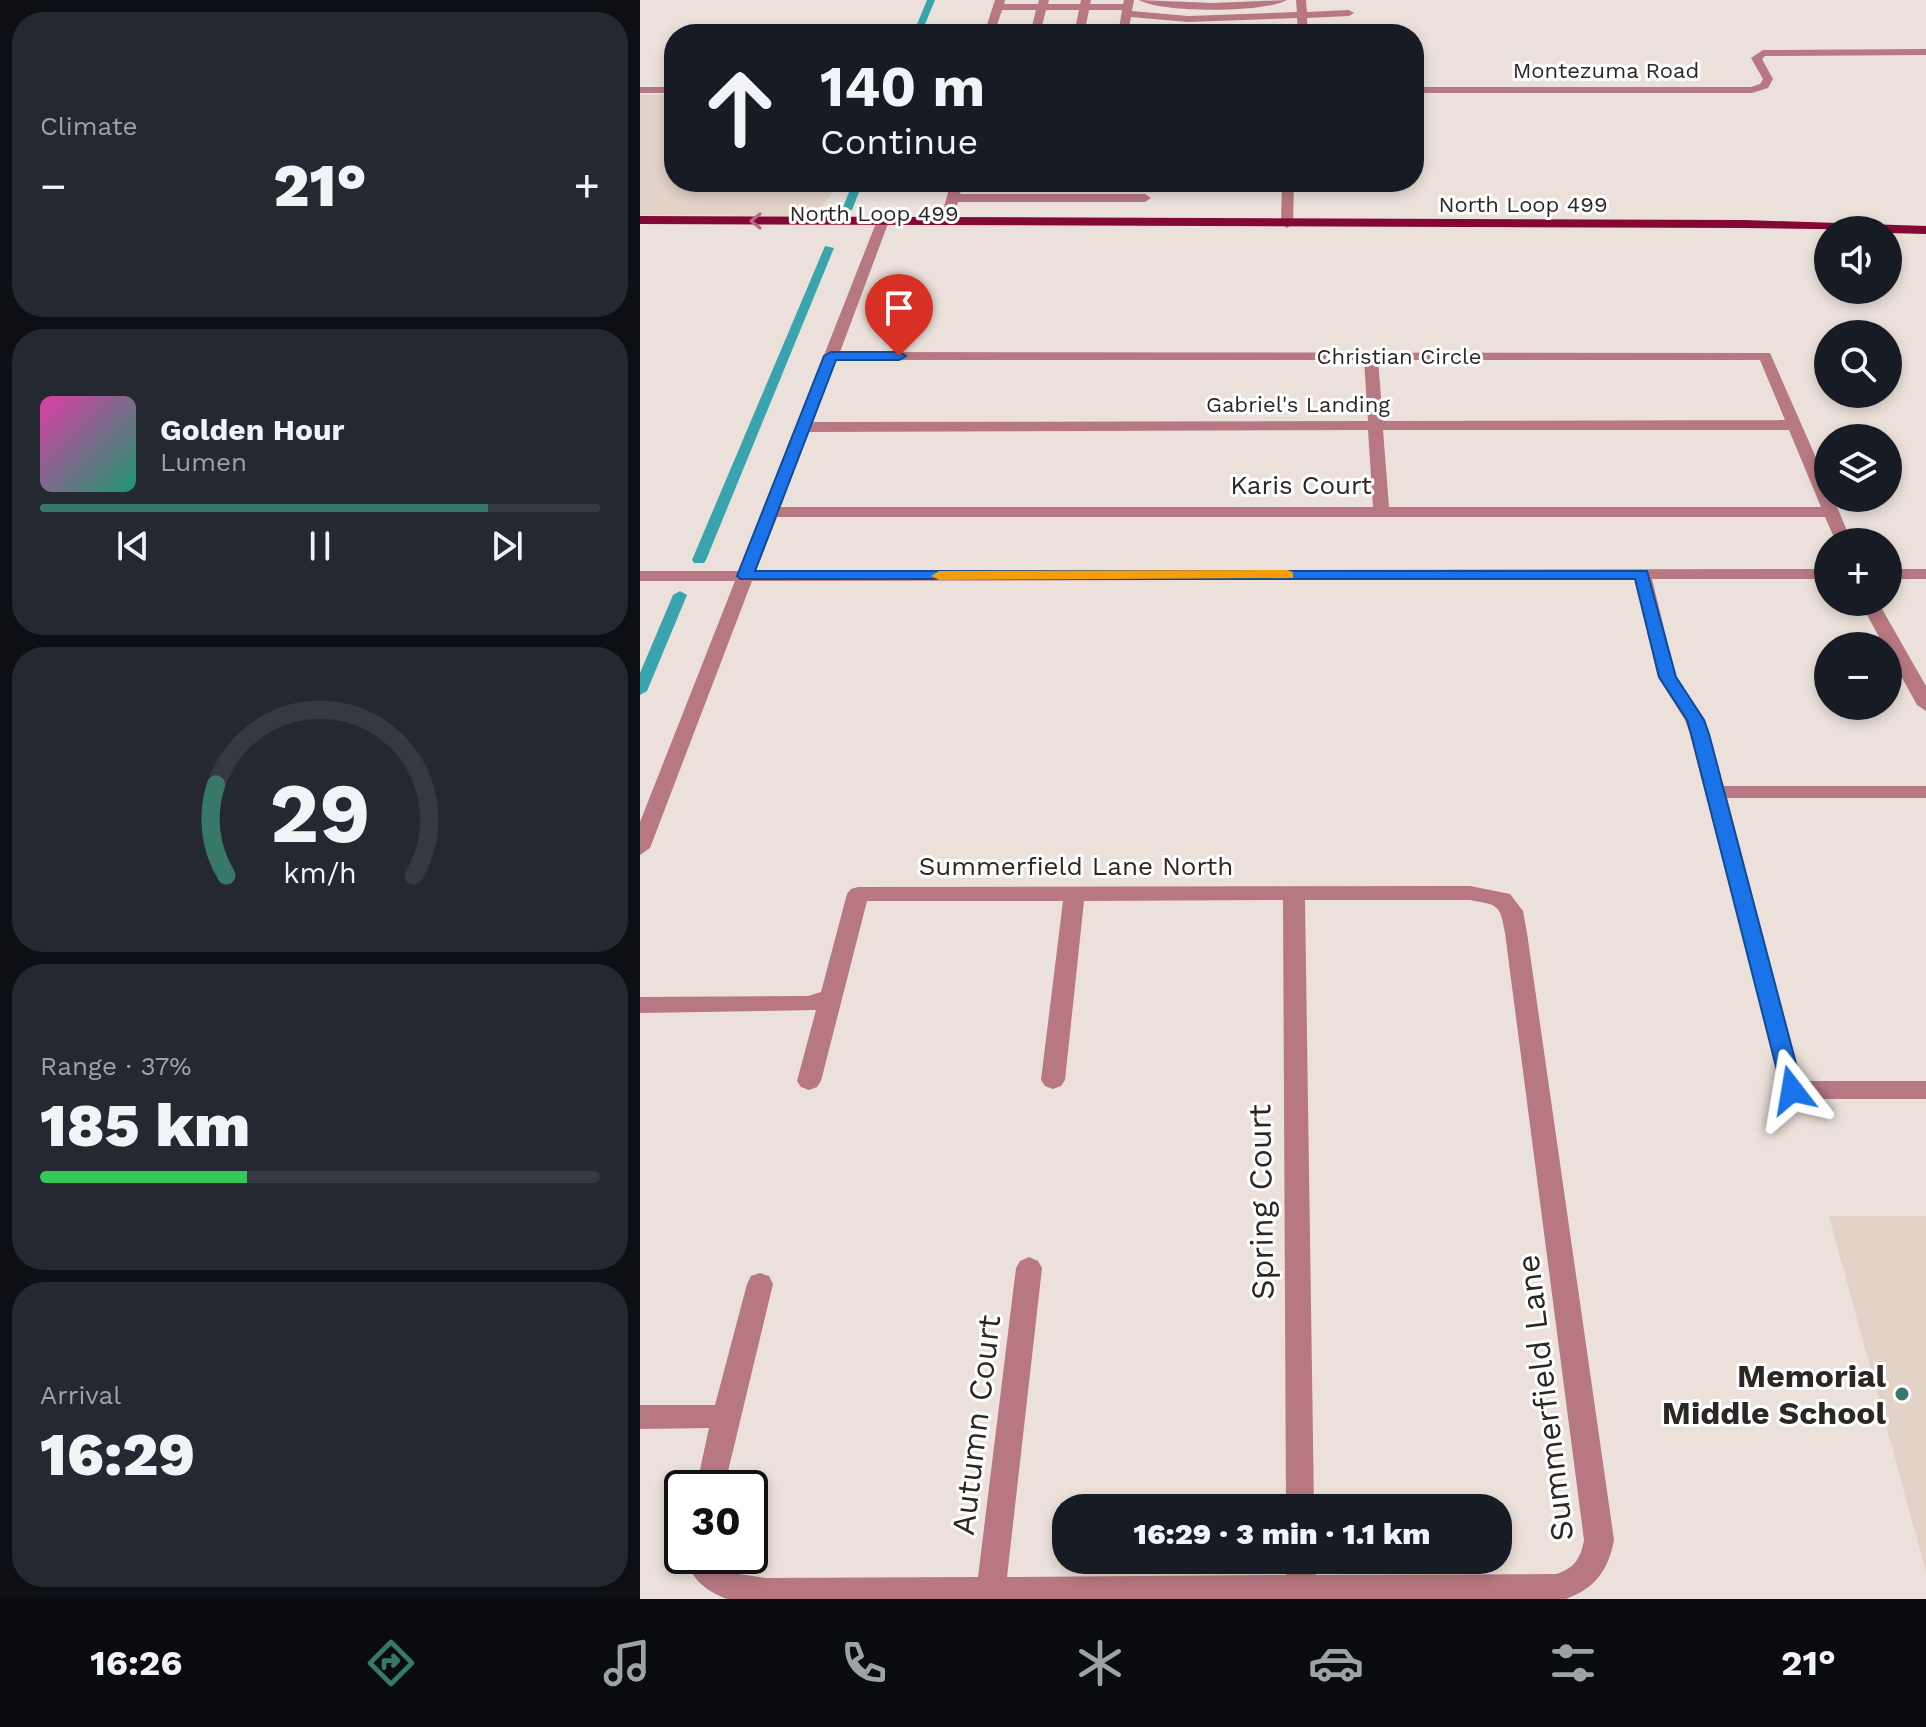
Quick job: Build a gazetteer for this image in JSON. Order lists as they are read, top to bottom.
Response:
{
  "streets": {
    "main road": ["North Loop 499"],
    "street": [
      "Montezuma Road",
      "Christian Circle",
      "Gabriel's Landing",
      "Karis Court",
      "Summerfield Lane North",
      "Spring Court",
      "Summerfield Lane",
      "Autumn Court"
    ]
  },
  "crossings": [
    ["Christian Circle", "Gabriel's Landing"],
    ["Summerfield Lane North", "Spring Court"],
    ["Summerfield Lane North", "Summerfield Lane"],
    ["Spring Court", "Summerfield Lane"],
    ["Summerfield Lane", "Autumn Court"]
  ],
  "places": ["Memorial Middle School"],
  "page": {
    "tile": [
      "Climate",
      ["Range · 37%", "185 km"],
      ["Arrival", "16:29"]
    ],
    "turn": ["140 m", "Continue"],
    "heat": ["−", "21°", "+"],
    "map_buttons": ["+", "−"],
    "song": ["Golden Hour", "Lumen"],
    "limit": "30",
    "trip": "16:29 · 3 min · 1.1 km",
    "tabs": ["16:26", "21°"],
    "gauge": ["29", "km/h"]
  }
}
